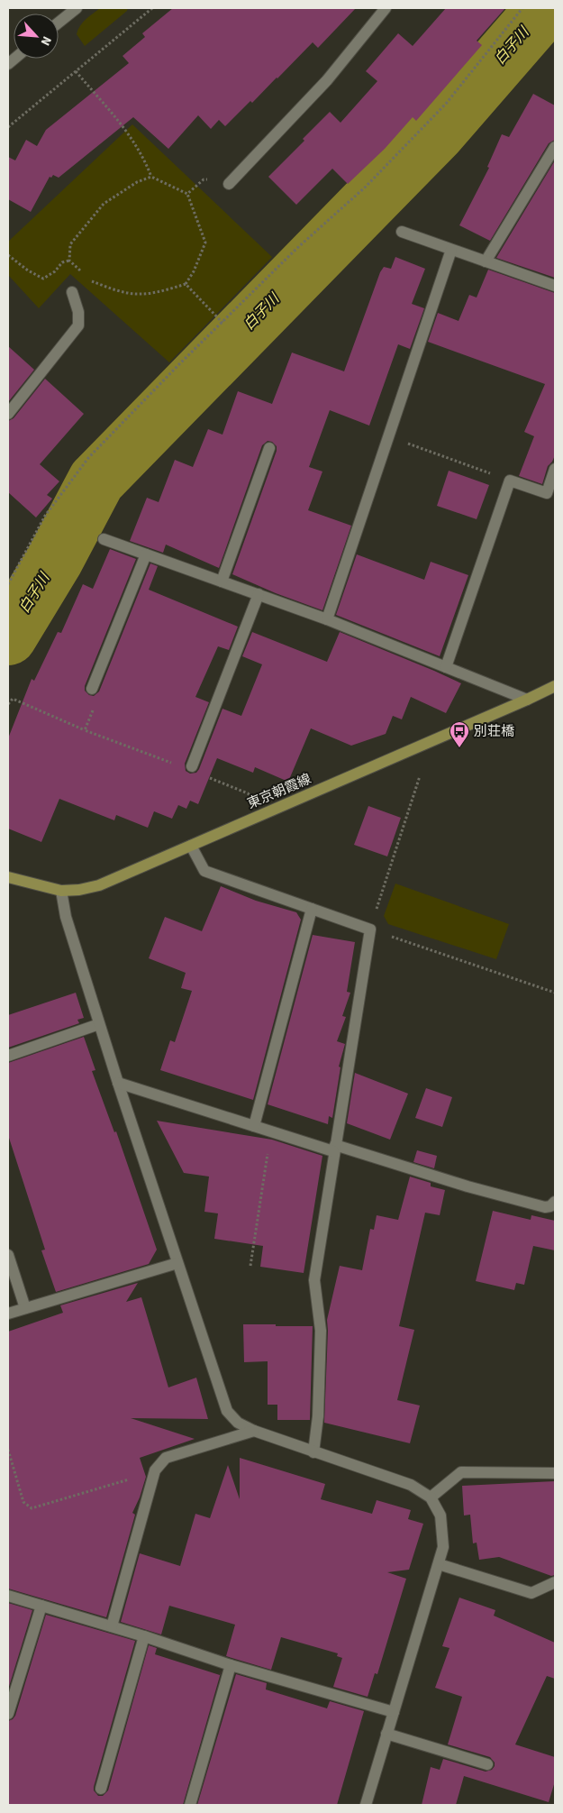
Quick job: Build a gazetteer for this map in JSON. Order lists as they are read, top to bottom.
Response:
{
  "streets": {
    "main road": ["東京朝霞線"]
  },
  "water": ["白子川"],
  "places": {
    "bus stop": ["別荘橋"]
  },
  "north": "bottom right"
}
